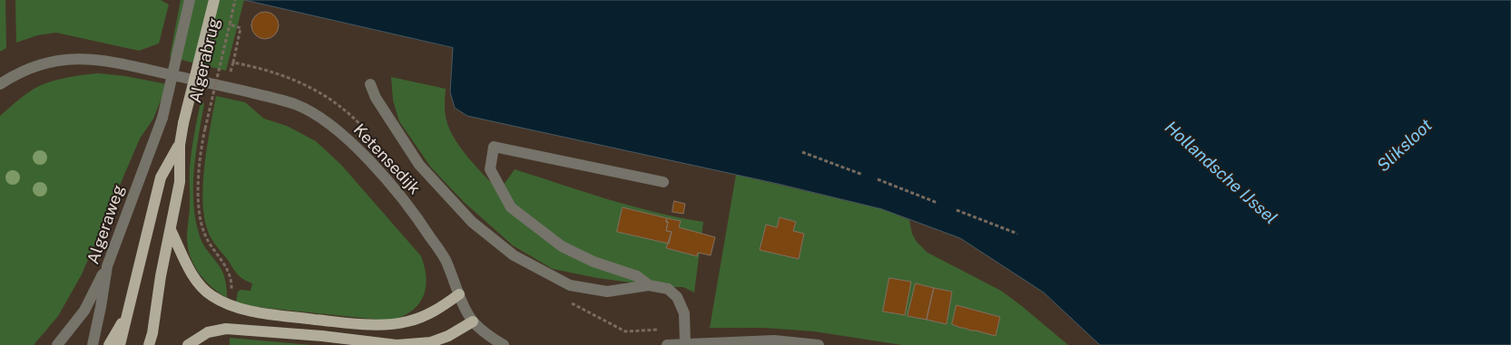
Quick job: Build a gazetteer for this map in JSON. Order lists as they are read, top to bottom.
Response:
{
  "streets": {
    "main road": ["Algerabrug"],
    "street": ["Ketensedijk", "Algeraweg"]
  },
  "crossings": [
    ["Algerabrug", "Algeraweg"]
  ],
  "water": ["Sliksloot", "Hollandsche IJssel"]
}
